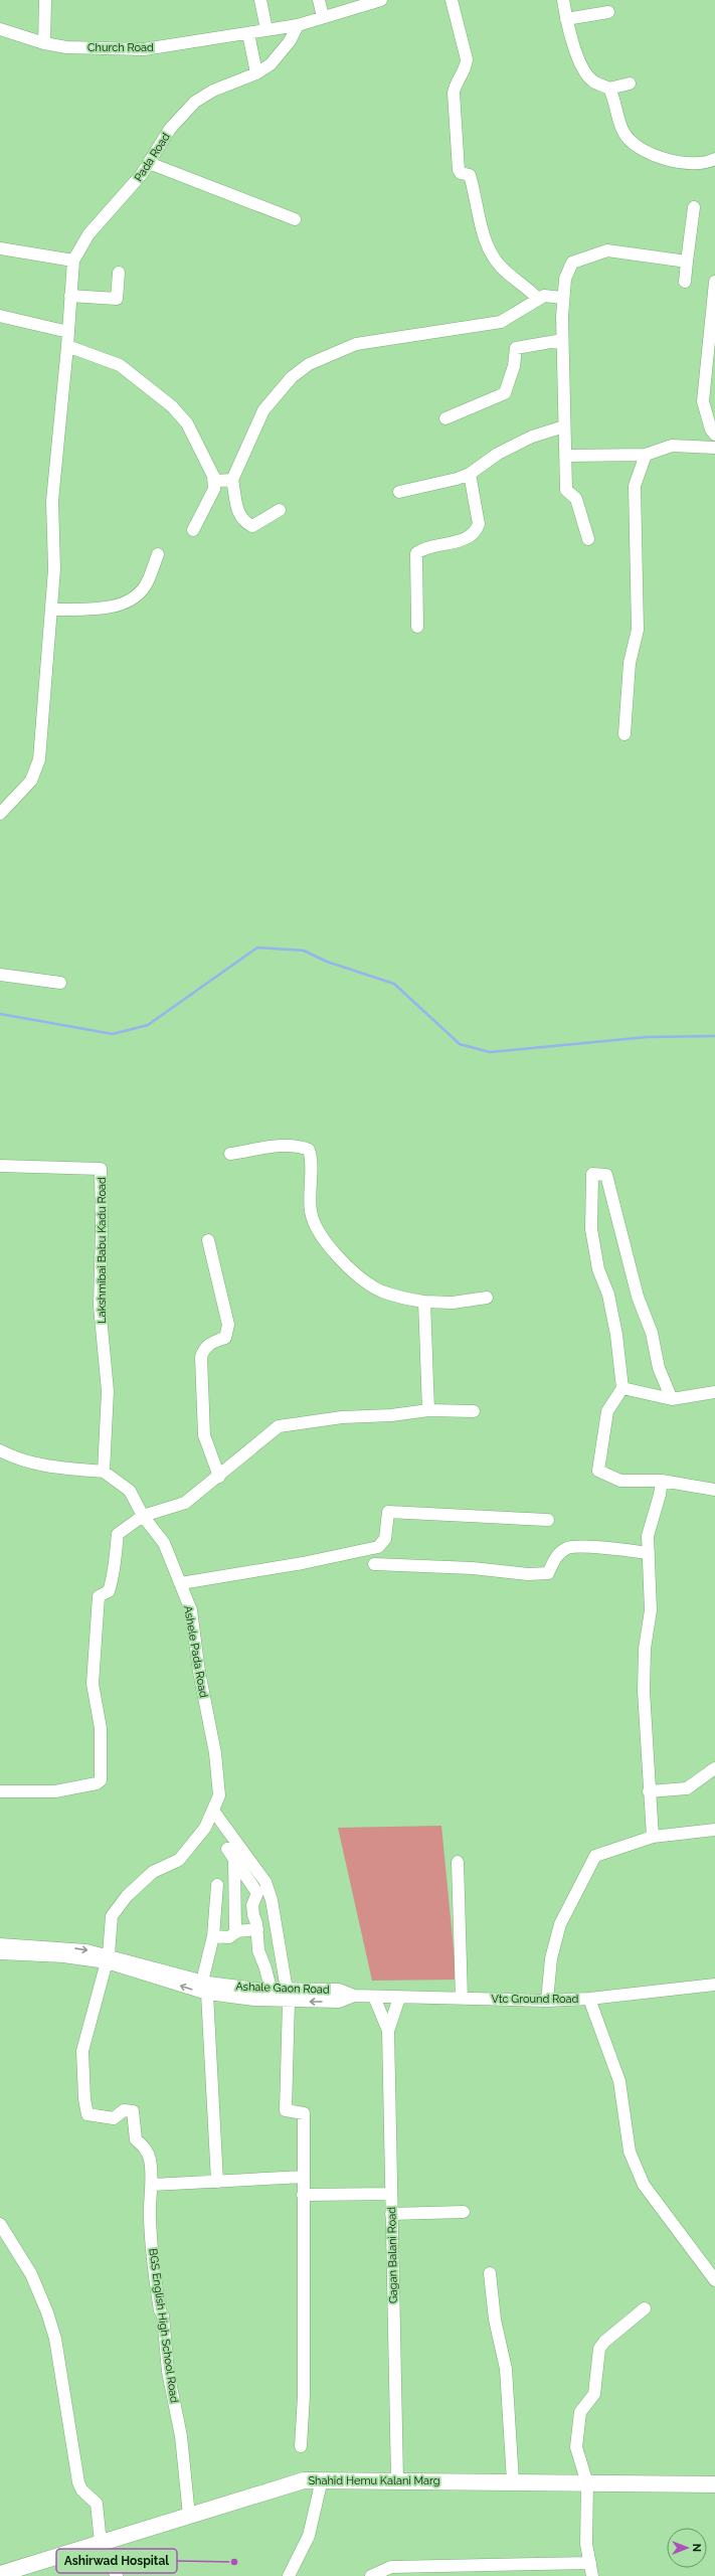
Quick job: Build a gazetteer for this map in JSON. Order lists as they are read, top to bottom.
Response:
{
  "streets": {
    "main road": ["Shahid Hemu Kalani Marg"],
    "street": [
      "Church Road",
      "Pada Road",
      "Lakshmibai Babu Kadu Road",
      "Ashele Pada Road",
      "Ashale Gaon Road",
      "Vtc Ground Road",
      "Gagan Balani Road",
      "BGS English High School Road"
    ]
  },
  "crossings": [
    ["Church Road", "Pada Road"],
    ["Lakshmibai Babu Kadu Road", "Ashele Pada Road"],
    ["Ashele Pada Road", "Ashale Gaon Road"],
    ["Ashele Pada Road", "BGS English High School Road"],
    ["Ashale Gaon Road", "Vtc Ground Road"],
    ["Ashale Gaon Road", "BGS English High School Road"],
    ["Vtc Ground Road", "Gagan Balani Road"],
    ["Gagan Balani Road", "Shahid Hemu Kalani Marg"],
    ["BGS English High School Road", "Shahid Hemu Kalani Marg"]
  ],
  "places": ["Ashirwad Hospital"],
  "north": "right"
}
